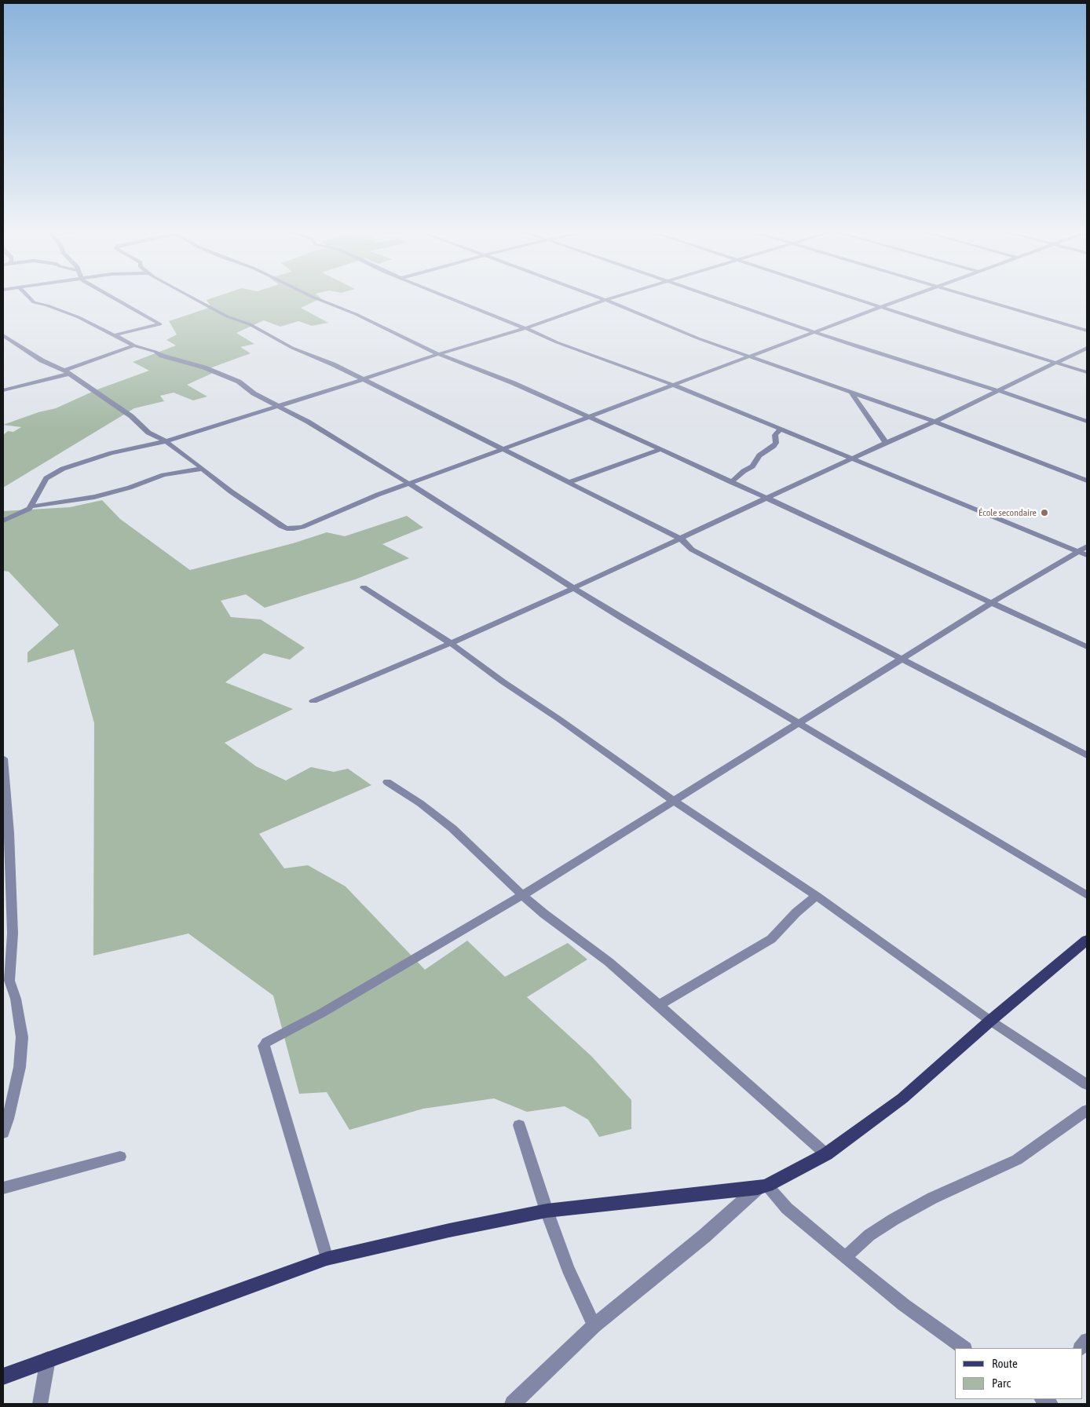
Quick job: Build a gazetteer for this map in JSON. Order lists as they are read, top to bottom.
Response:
{
  "places": ["École secondaire"],
  "legend": ["Route", "Parc"]
}
